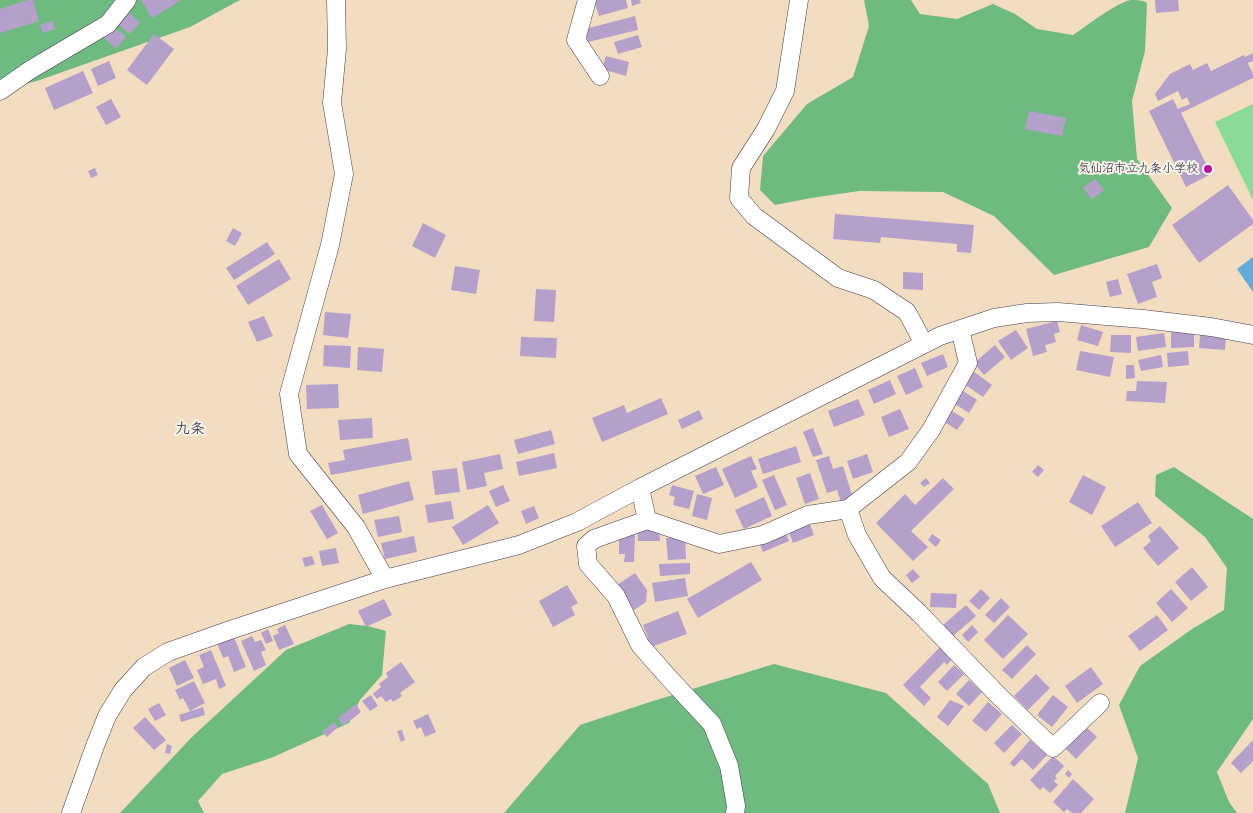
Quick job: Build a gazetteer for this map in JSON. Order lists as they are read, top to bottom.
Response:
{
  "districts": ["九条"],
  "places": ["気仙沼市立九条小学校"]
}
